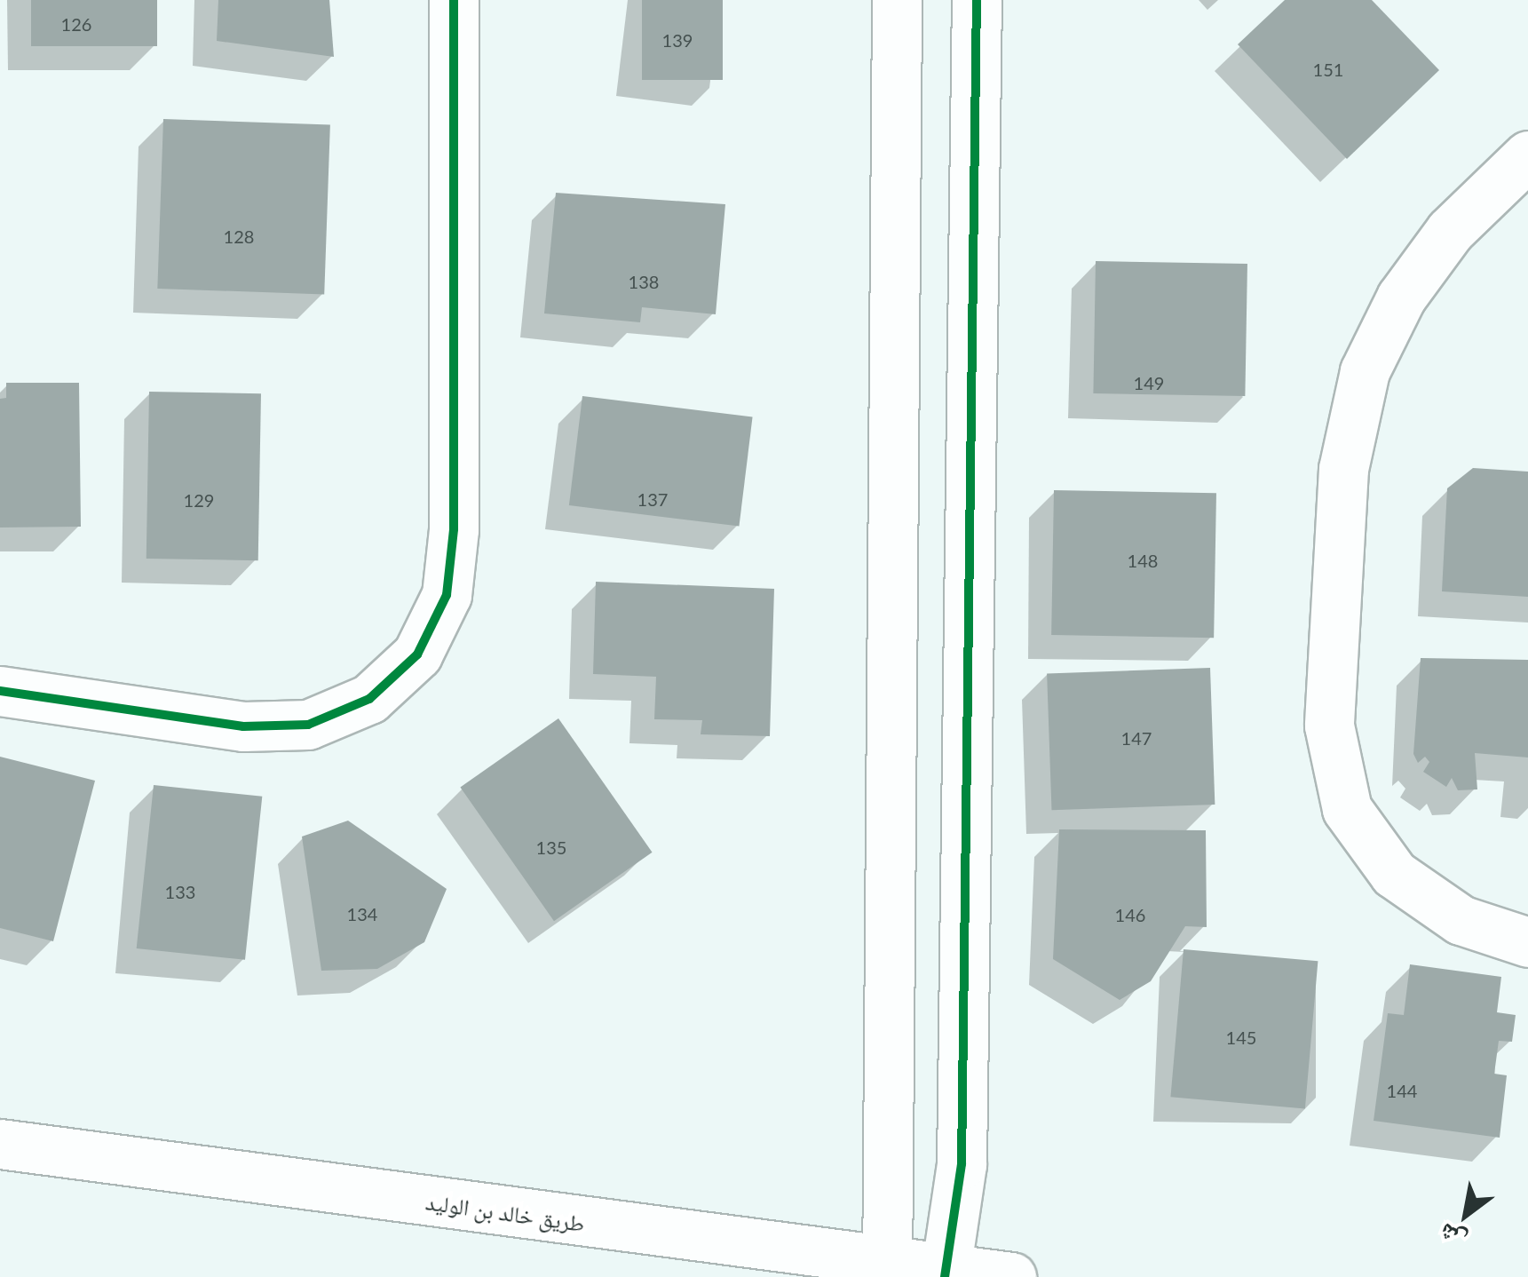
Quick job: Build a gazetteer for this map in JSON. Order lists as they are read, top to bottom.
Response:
{
  "streets": {
    "street": ["طريق خالد بن الوليد"]
  },
  "house_numbers": [
    "126",
    "139",
    "151",
    "128",
    "138",
    "149",
    "137",
    "129",
    "148",
    "147",
    "135",
    "133",
    "134",
    "146",
    "145",
    "144"
  ],
  "north": "bottom left"
}
